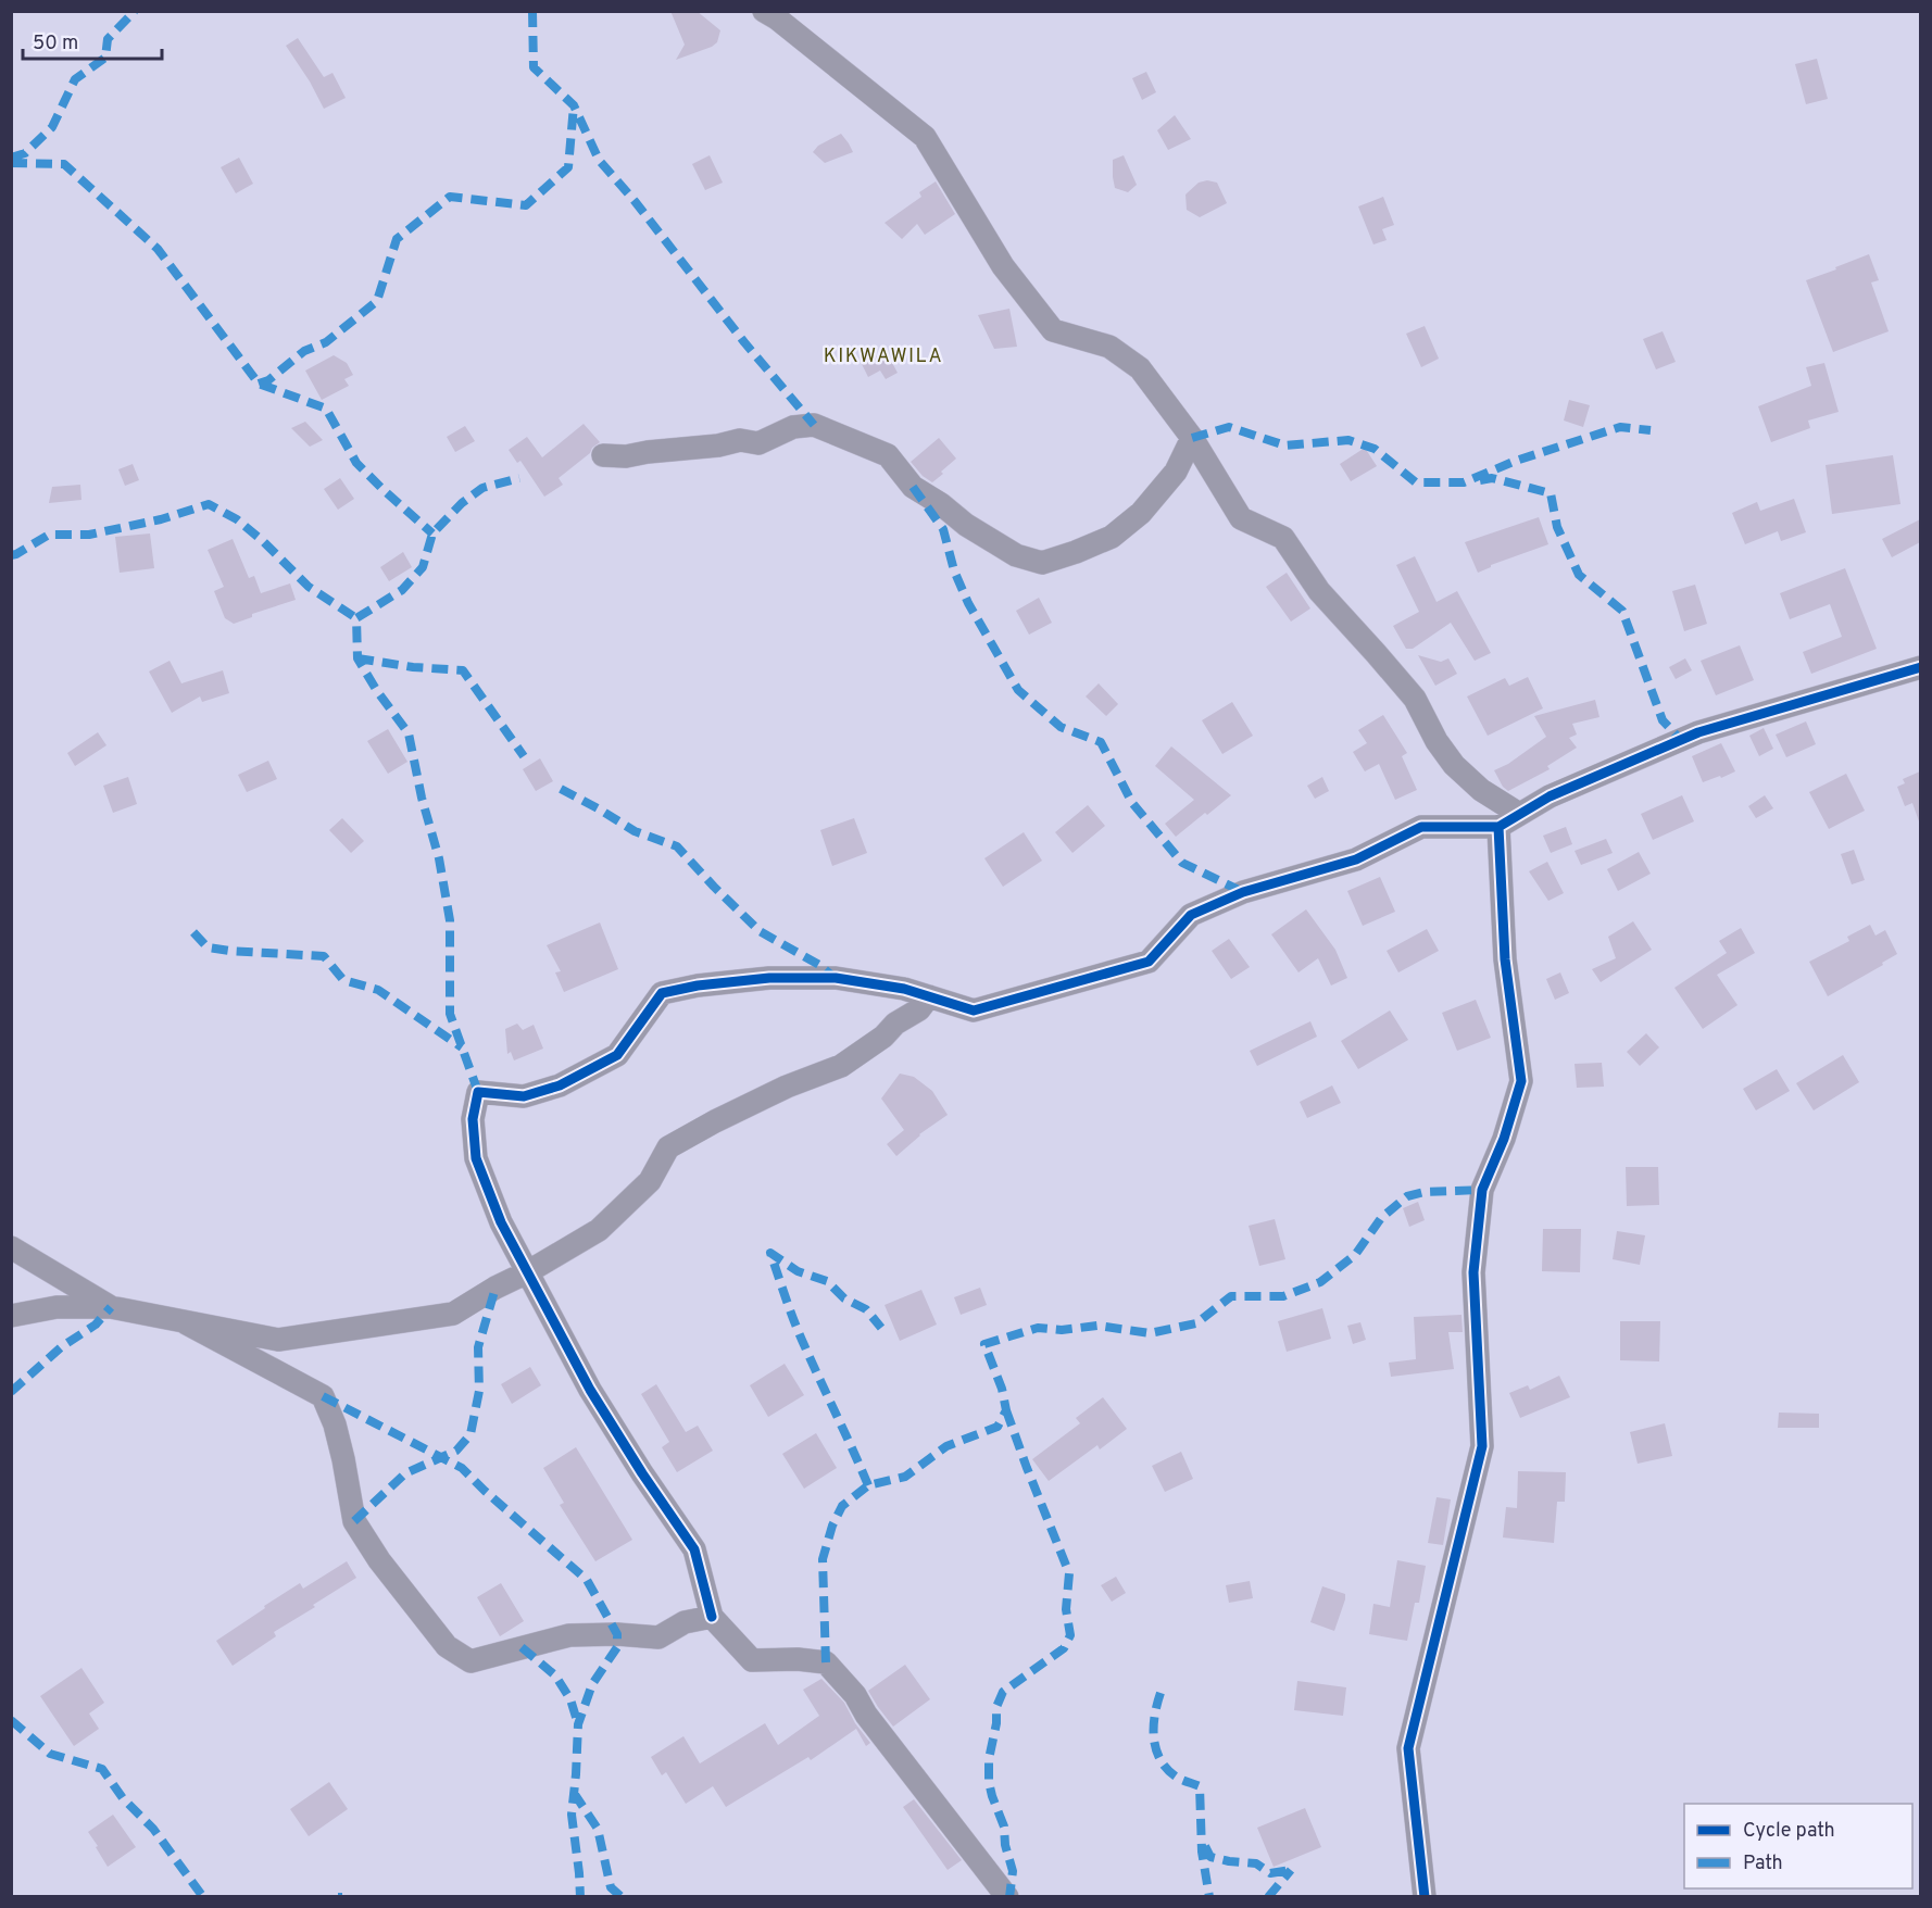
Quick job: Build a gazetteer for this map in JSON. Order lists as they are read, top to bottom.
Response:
{
  "districts": ["KIKWAWILA"],
  "legend": ["Cycle path", "Path"],
  "scale_bar": "50 m"
}
